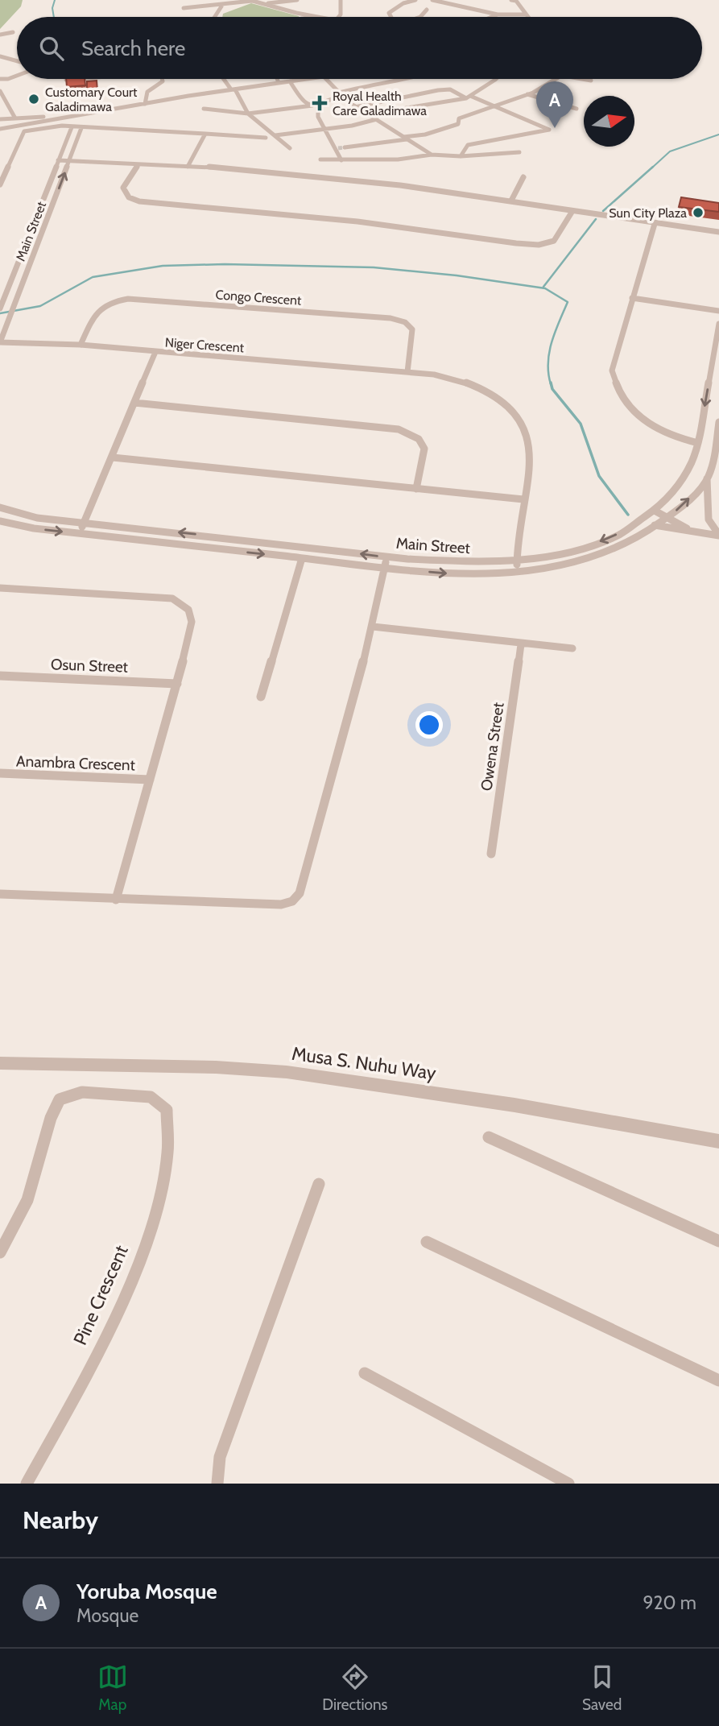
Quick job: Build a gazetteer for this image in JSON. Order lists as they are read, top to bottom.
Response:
{
  "streets": {
    "street": [
      "Main Street",
      "Congo Crescent",
      "Niger Crescent",
      "Osun Street",
      "Owena Street",
      "Anambra Crescent",
      "Musa S. Nuhu Way",
      "Pine Crescent"
    ]
  },
  "crossings": [
    ["Main Street", "Niger Crescent"],
    ["Congo Crescent", "Niger Crescent"]
  ],
  "places": {
    "other": ["Customary Court Galadimawa", "Sun City Plaza"],
    "health": ["Royal Health Care Galadimawa"]
  },
  "north": "right",
  "page": {
    "search": "Search here",
    "pins": "A",
    "heading": "Nearby",
    "list": [
      {
        "mark": "A",
        "name": "Yoruba Mosque",
        "note": "Mosque",
        "value": "920 m"
      }
    ],
    "nav": ["Map", "Directions", "Saved"]
  }
}
